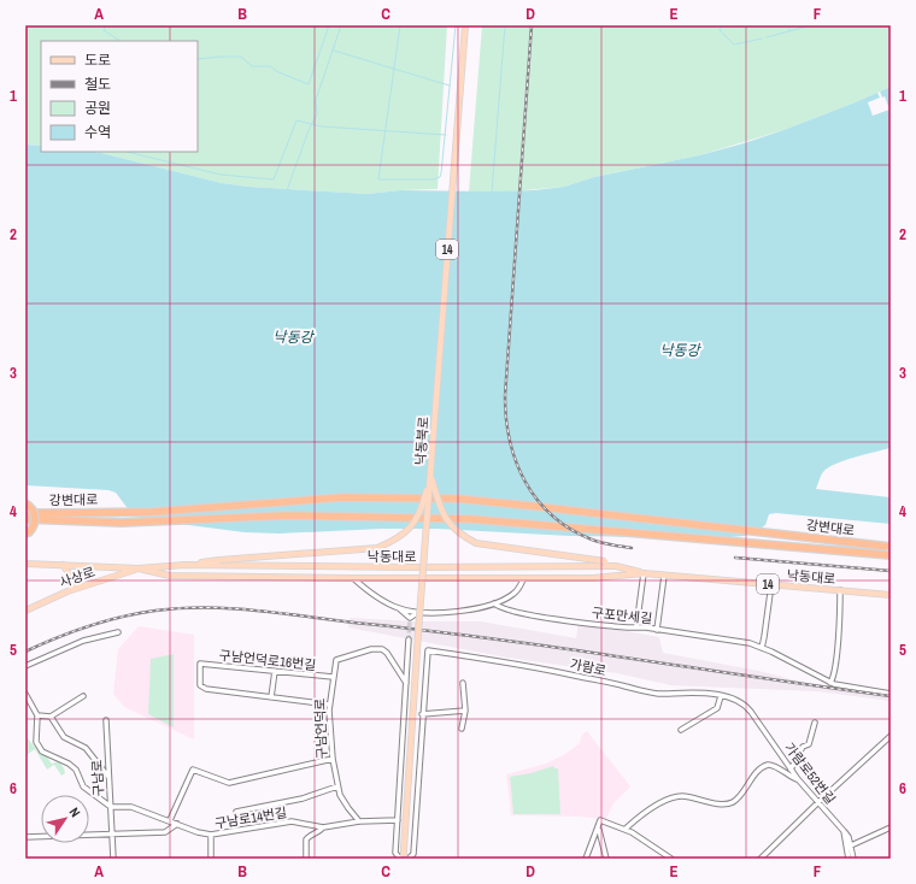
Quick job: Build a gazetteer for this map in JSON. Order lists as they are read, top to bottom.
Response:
{
  "streets": {
    "highway": ["강변대로"],
    "main road": [
      "14",
      "낙동북로",
      "낙동대로",
      "사상로"
    ],
    "street": [
      "구포만세길",
      "구남언덕로16번길",
      "가람로",
      "구남언덕로",
      "가람로52번길",
      "구남로",
      "구남로14번길"
    ]
  },
  "crossings": [
    ["14", "낙동북로"],
    ["14", "낙동대로"],
    ["14", "사상로"],
    ["낙동대로", "사상로"],
    ["구남언덕로16번길", "구남언덕로"],
    ["가람로", "가람로52번길"],
    ["구남언덕로", "구남로14번길"],
    ["구남로", "구남로14번길"]
  ],
  "water": ["낙동강"],
  "legend": [
    "도로",
    "철도",
    "공원",
    "수역"
  ],
  "north": "top right",
  "grid": {
    "columns": [
      "A",
      "B",
      "C",
      "D",
      "E",
      "F"
    ],
    "rows": [
      "1",
      "2",
      "3",
      "4",
      "5",
      "6"
    ]
  }
}
